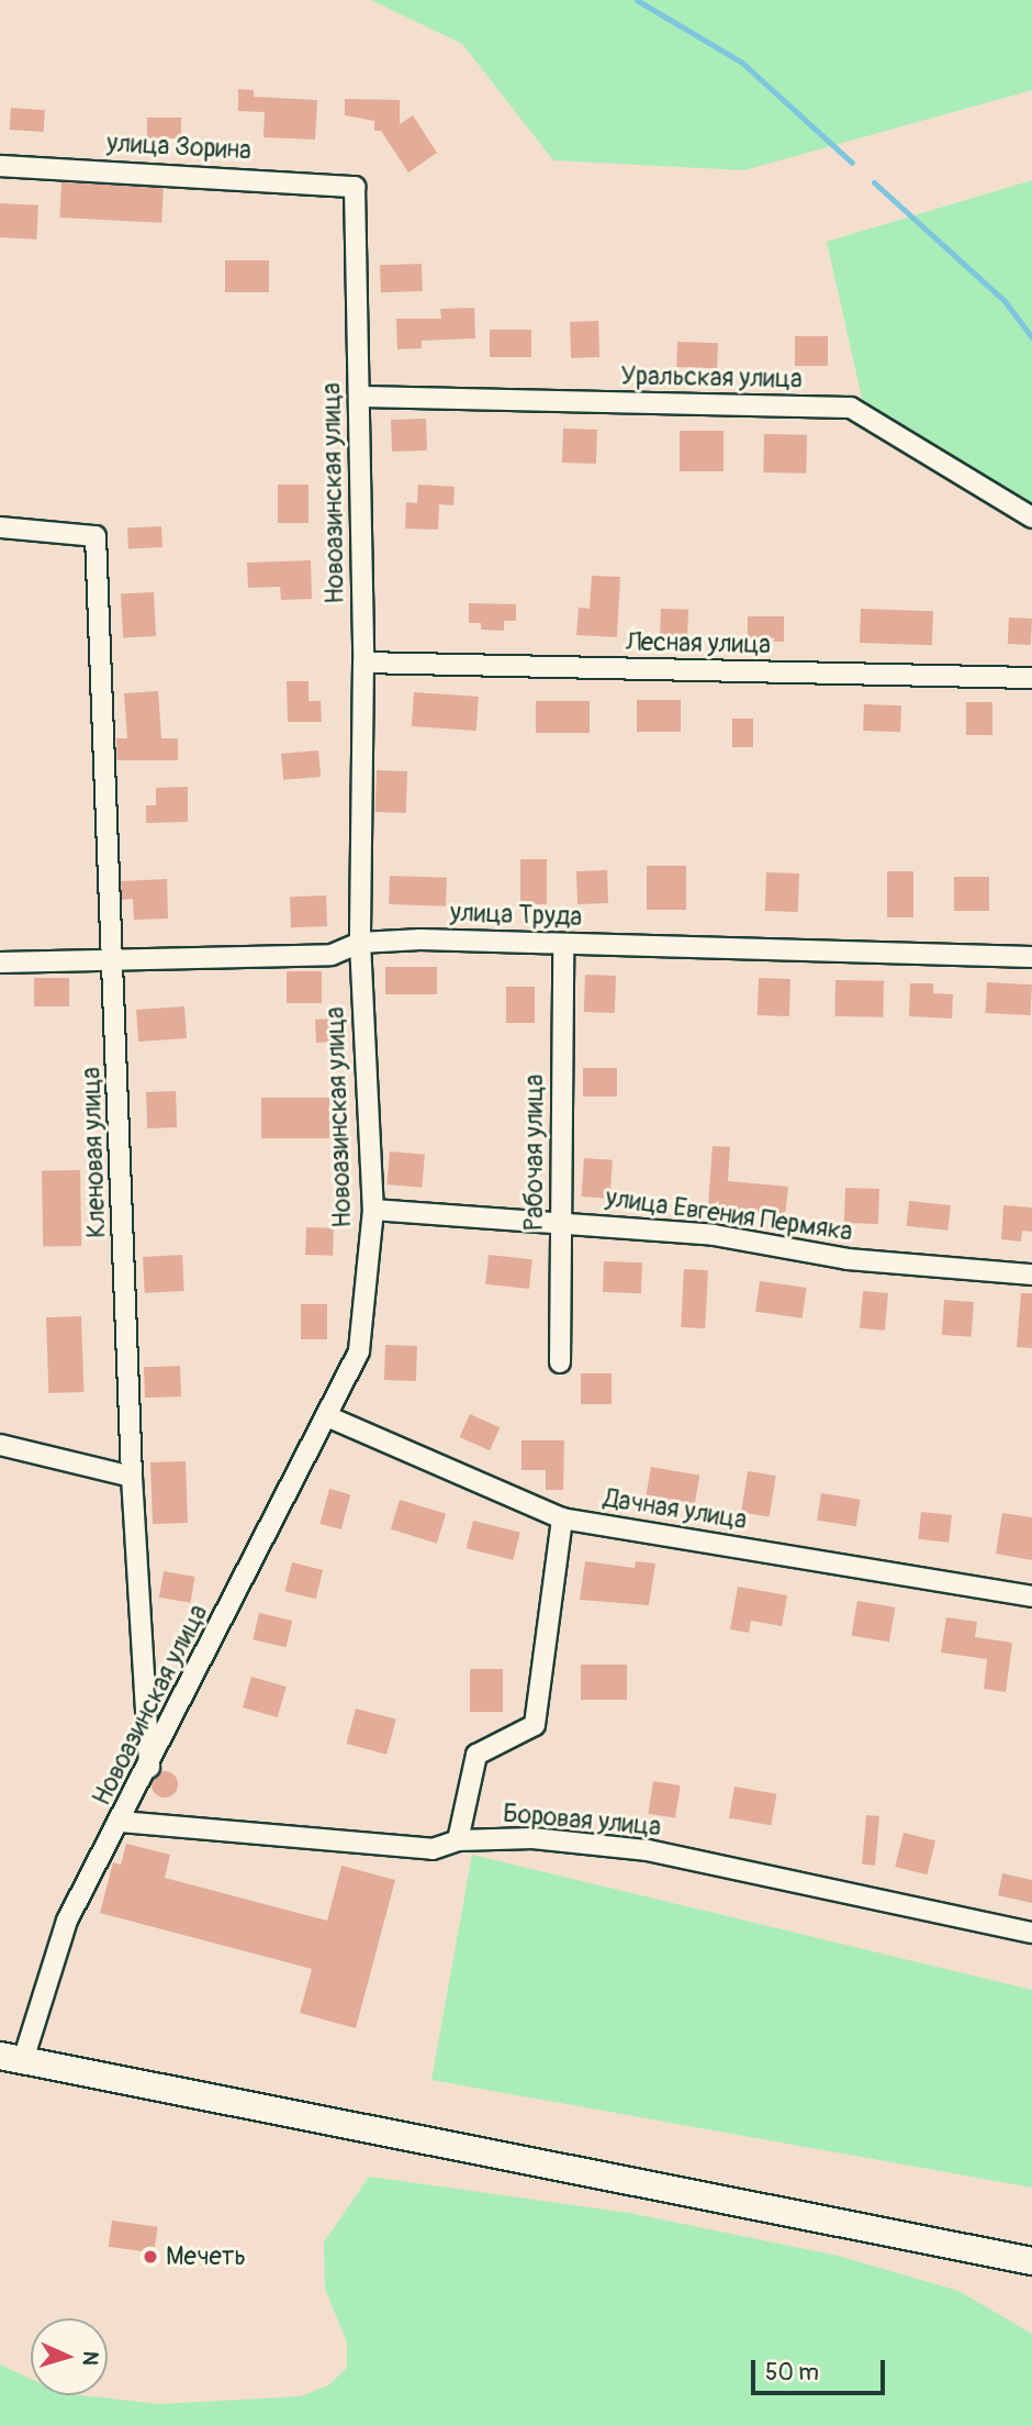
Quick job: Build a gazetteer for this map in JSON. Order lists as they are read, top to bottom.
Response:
{
  "streets": {
    "street": [
      "улица Зорина",
      "Уральская улица",
      "Новоазинская улица",
      "Лесная улица",
      "улица Труда",
      "Кленовая улица",
      "Рабочая улица",
      "улица Евгения Пермяка",
      "Дачная улица",
      "Боровая улица"
    ]
  },
  "crossings": [
    ["улица Зорина", "Новоазинская улица"],
    ["Уральская улица", "Новоазинская улица"],
    ["Новоазинская улица", "Лесная улица"],
    ["Новоазинская улица", "улица Труда"],
    ["Новоазинская улица", "Кленовая улица"],
    ["Новоазинская улица", "улица Евгения Пермяка"],
    ["Новоазинская улица", "Дачная улица"],
    ["Новоазинская улица", "Боровая улица"],
    ["улица Труда", "Кленовая улица"],
    ["улица Труда", "Рабочая улица"],
    ["Рабочая улица", "улица Евгения Пермяка"]
  ],
  "places": ["Мечеть"],
  "scale_bar": "50 m",
  "north": "right"
}
